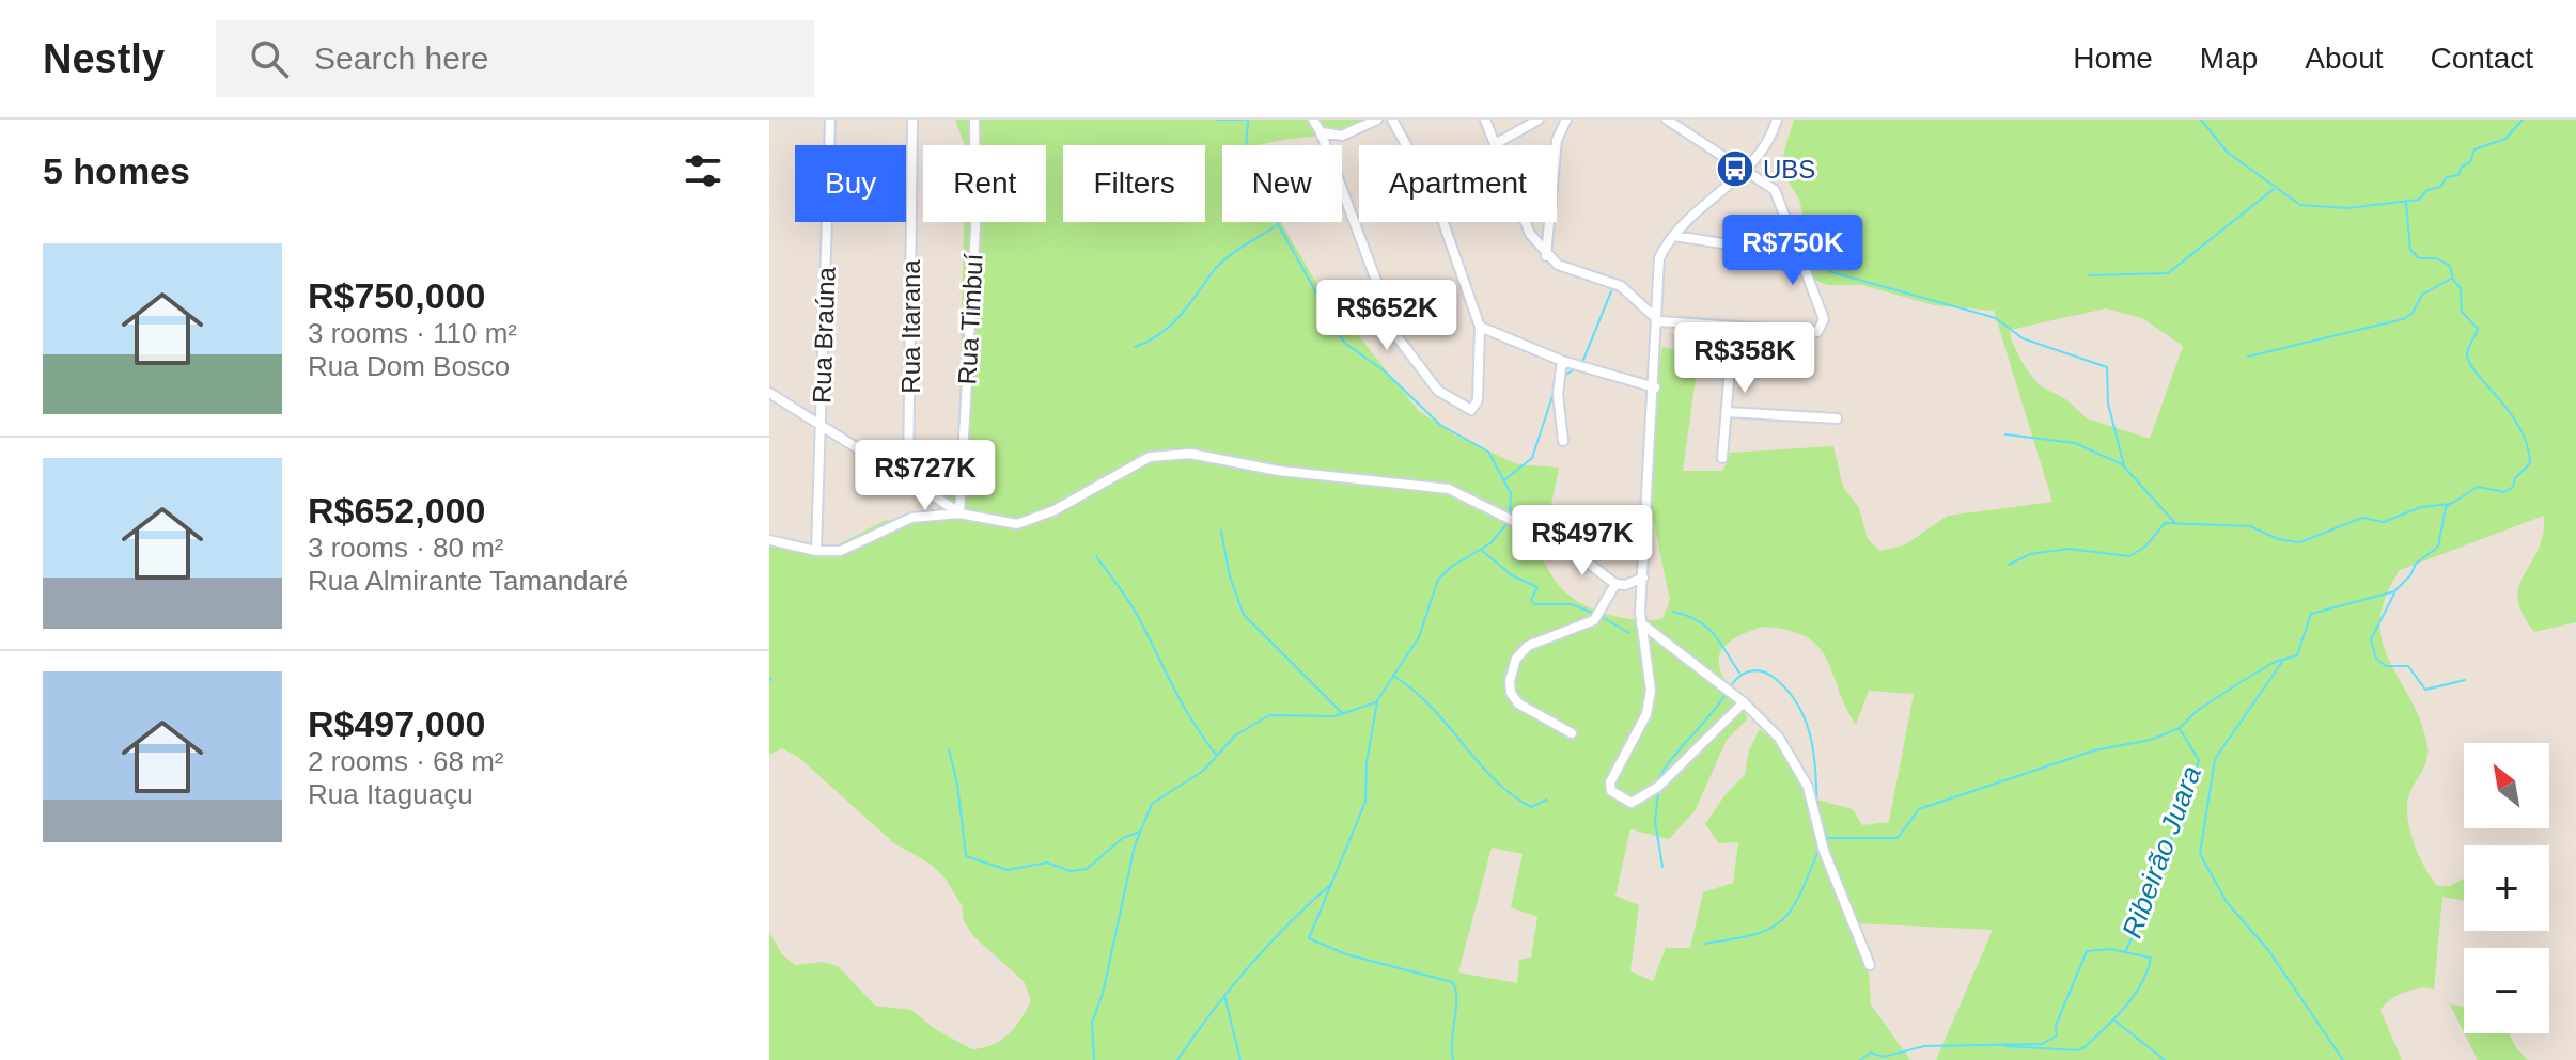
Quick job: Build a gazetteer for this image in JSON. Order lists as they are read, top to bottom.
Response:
{
  "streets": {
    "street": ["Rua Timbuí", "Rua Itarana", "Rua Braúna"]
  },
  "water": ["Ribeirão Juara"],
  "places": {
    "bus stop": ["UBS"]
  },
  "north": "top left",
  "page": {
    "header": "Nestly",
    "search": "Search here",
    "nav": [
      "Home",
      "Map",
      "About",
      "Contact"
    ],
    "heading": "5 homes",
    "chip": [
      "Buy",
      "Rent",
      "Filters",
      "New",
      "Apartment"
    ],
    "price": [
      "R$750K",
      "R$652K",
      "R$358K",
      "R$727K",
      "R$497K"
    ],
    "list": [
      {
        "name": "R$750,000",
        "note": "3 rooms · 110 m² · Rua Dom Bosco"
      },
      {
        "name": "R$652,000",
        "note": "3 rooms · 80 m² · Rua Almirante Tamandaré"
      },
      {
        "name": "R$497,000",
        "note": "2 rooms · 68 m² · Rua Itaguaçu"
      }
    ],
    "map_buttons": ["+", "−"]
  }
}
